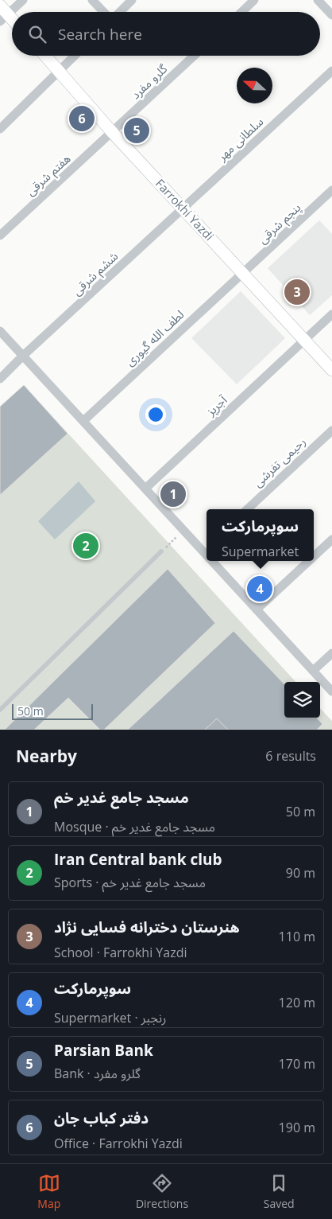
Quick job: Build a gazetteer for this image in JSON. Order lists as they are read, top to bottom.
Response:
{
  "streets": {
    "main road": ["Farrokhi Yazdi"],
    "street": [
      "گلرو مفرد",
      "سلطانی مهر",
      "هفتم شرقی",
      "پنجم شرقی",
      "ششم شرقی",
      "لطف الله گیوری",
      "آجرپز",
      "رحیمی تفرشی"
    ]
  },
  "crossings": [
    ["گلرو مفرد", "هفتم شرقی"],
    ["گلرو مفرد", "Farrokhi Yazdi"],
    ["سلطانی مهر", "Farrokhi Yazdi"],
    ["سلطانی مهر", "ششم شرقی"],
    ["هفتم شرقی", "Farrokhi Yazdi"],
    ["Farrokhi Yazdi", "پنجم شرقی"],
    ["Farrokhi Yazdi", "ششم شرقی"],
    ["Farrokhi Yazdi", "لطف الله گیوری"],
    ["Farrokhi Yazdi", "آجرپز"],
    ["پنجم شرقی", "لطف الله گیوری"]
  ],
  "scale_bar": "50 m",
  "north": "left",
  "page": {
    "search": "Search here",
    "pins": [
      "6",
      "5",
      "3",
      "1",
      "2",
      "4"
    ],
    "popup": ["سوپرمارکت", "Supermarket"],
    "scale": "50 m",
    "heading": ["Nearby", "6 results"],
    "list": [
      {
        "mark": "1",
        "name": "مسجد جامع غدیر خم",
        "note": "Mosque · مسجد جامع غدیر خم",
        "value": "50 m"
      },
      {
        "mark": "2",
        "name": "Iran Central bank club",
        "note": "Sports · مسجد جامع غدیر خم",
        "value": "90 m"
      },
      {
        "mark": "3",
        "name": "هنرستان دخترانه فسایی نژاد",
        "note": "School · Farrokhi Yazdi",
        "value": "110 m"
      },
      {
        "mark": "4",
        "name": "سوپرمارکت",
        "note": "Supermarket · رنجبر",
        "value": "120 m"
      },
      {
        "mark": "5",
        "name": "Parsian Bank",
        "note": "Bank · گلرو مفرد",
        "value": "170 m"
      },
      {
        "mark": "6",
        "name": "دفتر کباب جان",
        "note": "Office · Farrokhi Yazdi",
        "value": "190 m"
      }
    ],
    "nav": ["Map", "Directions", "Saved"]
  }
}
